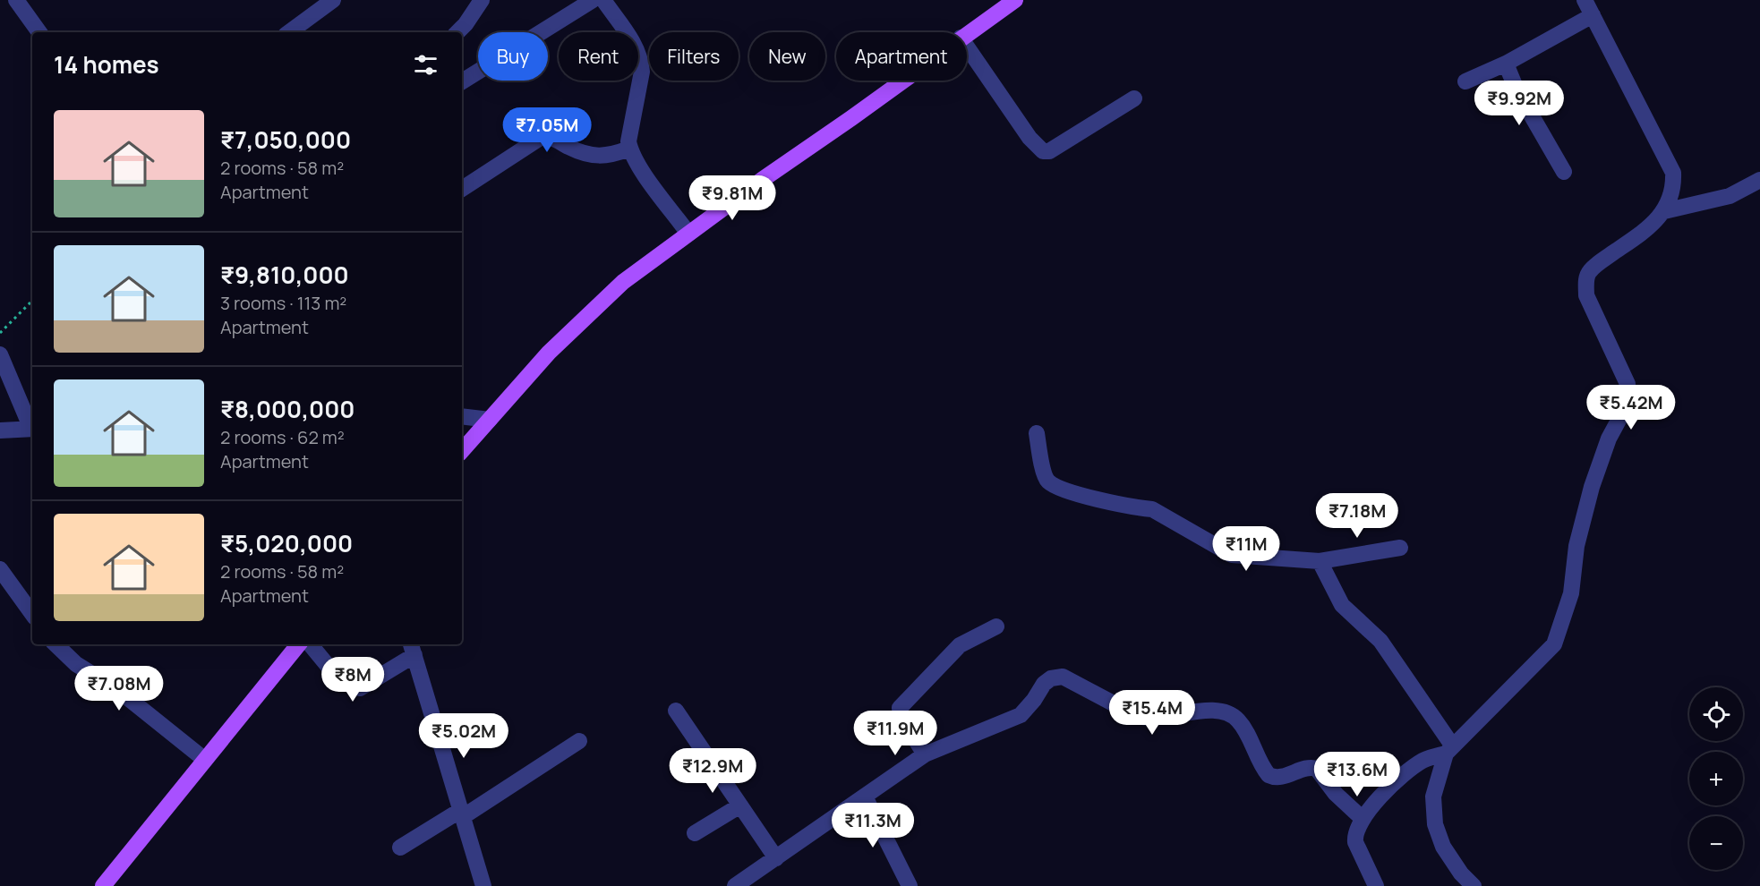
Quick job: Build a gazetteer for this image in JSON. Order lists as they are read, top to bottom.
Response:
{
  "page": {
    "chip": [
      "Buy",
      "Rent",
      "Filters",
      "New",
      "Apartment"
    ],
    "heading": "14 homes",
    "price": [
      "₹9.92M",
      "₹7.05M",
      "₹9.81M",
      "₹5.42M",
      "₹7.18M",
      "₹11M",
      "₹8M",
      "₹7.08M",
      "₹15.4M",
      "₹11.9M",
      "₹5.02M",
      "₹12.9M",
      "₹13.6M",
      "₹11.3M"
    ],
    "list": [
      {
        "name": "₹7,050,000",
        "note": "2 rooms · 58 m² · Apartment"
      },
      {
        "name": "₹9,810,000",
        "note": "3 rooms · 113 m² · Apartment"
      },
      {
        "name": "₹8,000,000",
        "note": "2 rooms · 62 m² · Apartment"
      },
      {
        "name": "₹5,020,000",
        "note": "2 rooms · 58 m² · Apartment"
      }
    ],
    "map_buttons": ["+", "−"]
  }
}
